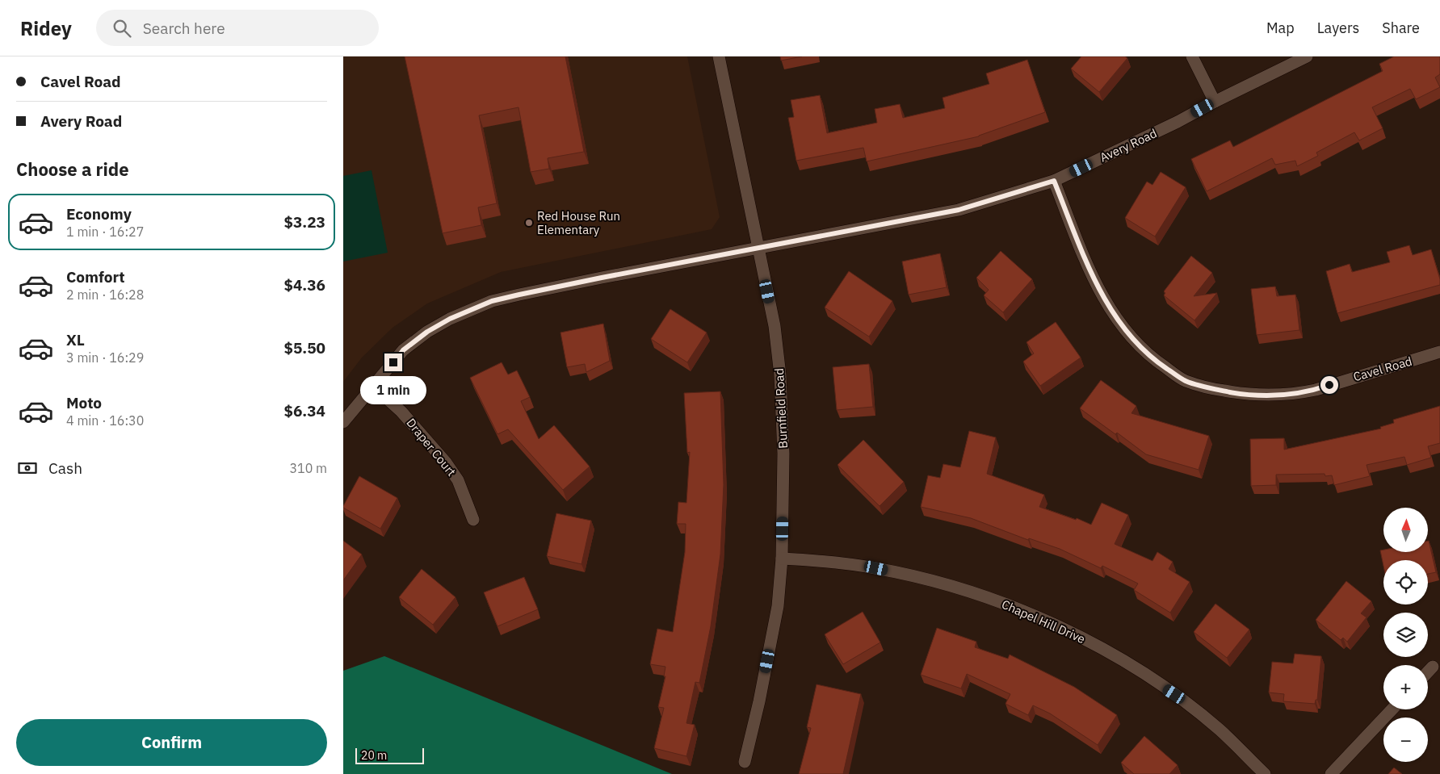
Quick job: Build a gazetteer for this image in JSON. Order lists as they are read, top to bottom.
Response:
{
  "streets": {
    "street": [
      "Avery Road",
      "Cavel Road",
      "Burnfield Road",
      "Draper Court",
      "Chapel Hill Drive"
    ]
  },
  "crossings": [
    ["Avery Road", "Cavel Road"],
    ["Avery Road", "Burnfield Road"],
    ["Avery Road", "Draper Court"],
    ["Burnfield Road", "Chapel Hill Drive"]
  ],
  "places": ["Red House Run Elementary"],
  "scale_bar": "20 m",
  "north": "top",
  "page": {
    "header": "Ridey",
    "search": "Search here",
    "nav": ["Map", "Layers", "Share"],
    "banner": ["Cavel Road", "Avery Road"],
    "heading": "Choose a ride",
    "list": [
      {
        "name": "Economy",
        "note": "1 min · 16:27",
        "value": "$3.23"
      },
      {
        "name": "Comfort",
        "note": "2 min · 16:28",
        "value": "$4.36"
      },
      {
        "name": "XL",
        "note": "3 min · 16:29",
        "value": "$5.50"
      },
      {
        "name": "Moto",
        "note": "4 min · 16:30",
        "value": "$6.34"
      }
    ],
    "bubble": "1 min",
    "pay": ["Cash", "310 m"],
    "map_buttons": ["+", "−"],
    "buttons": "Confirm",
    "scale": "20 m"
  }
}
